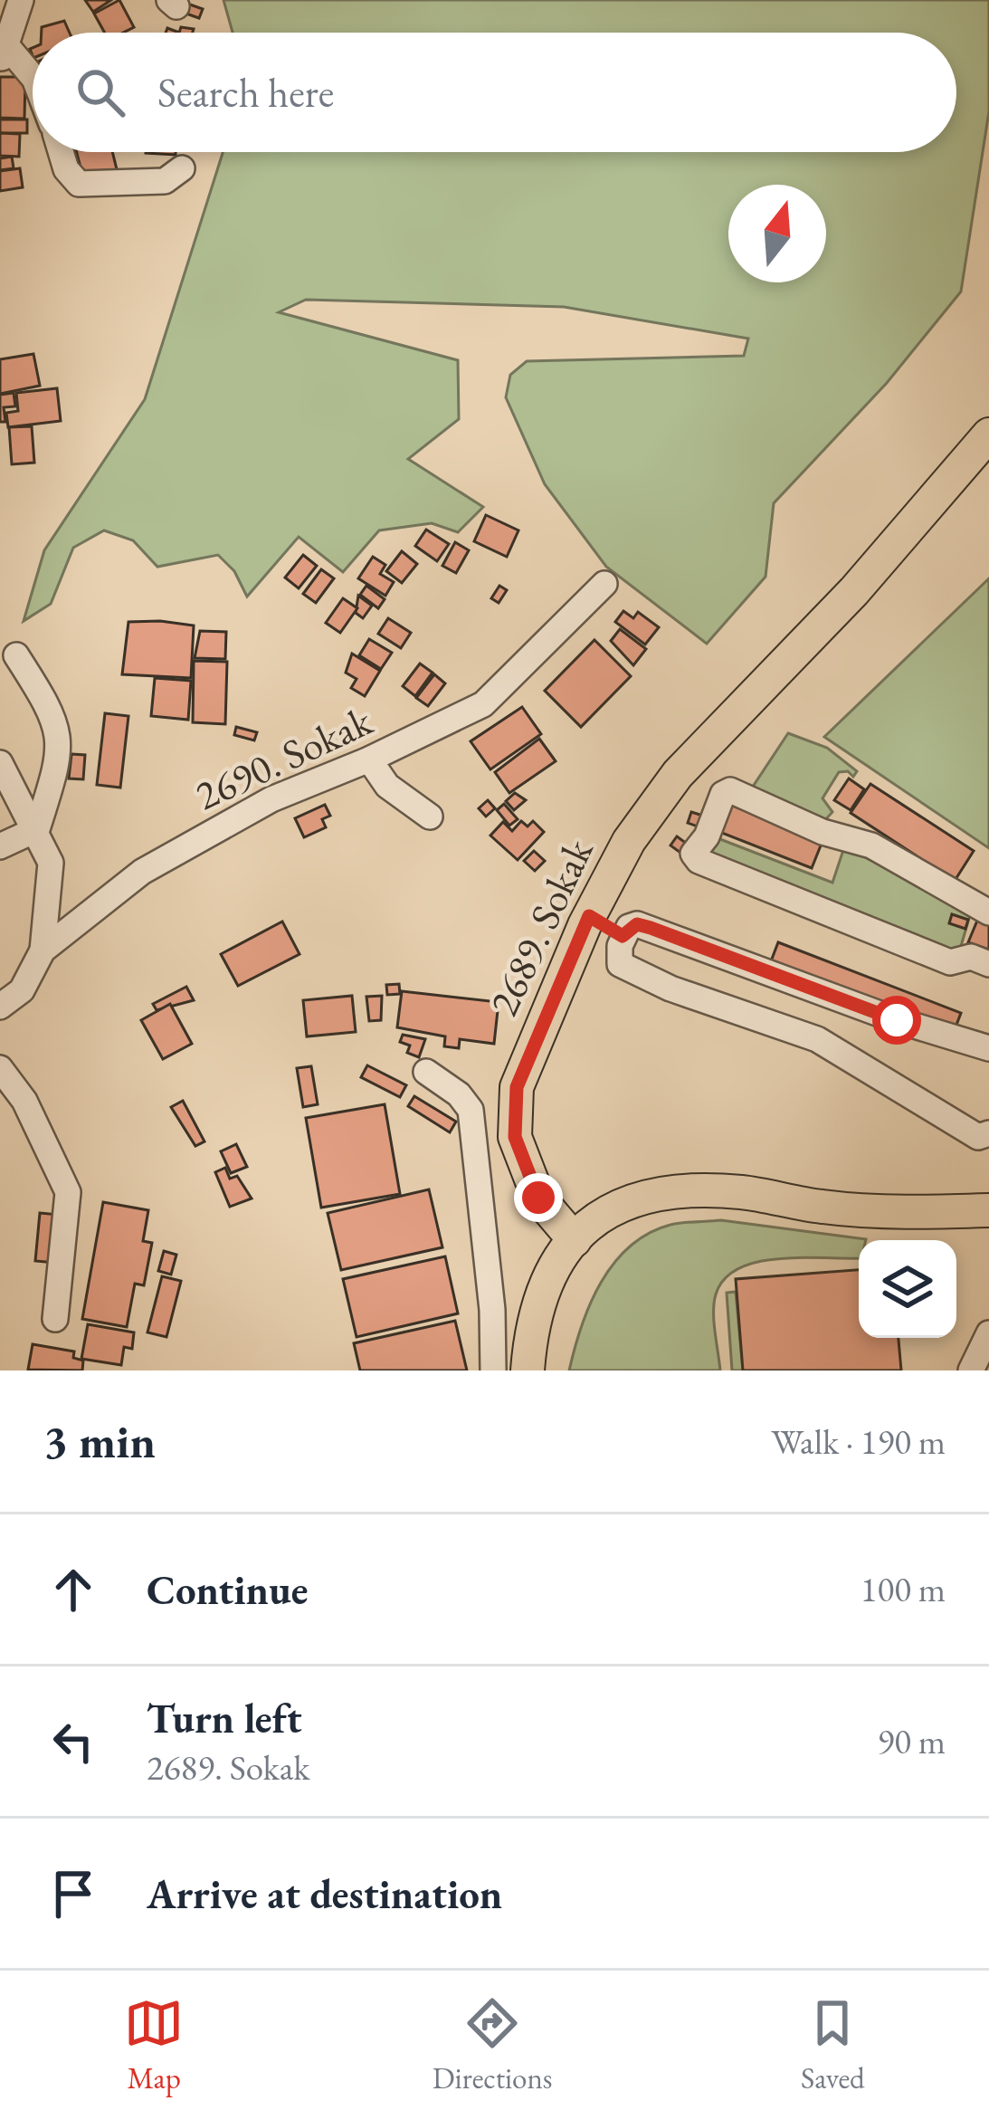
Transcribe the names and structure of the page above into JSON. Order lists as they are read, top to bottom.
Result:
{
  "streets": {
    "main road": ["2689. Sokak"],
    "street": ["2690. Sokak"]
  },
  "north": "top",
  "page": {
    "search": "Search here",
    "heading": ["3 min", "Walk · 190 m"],
    "list": [
      ["Continue", "100 m"],
      ["Turn left", "2689. Sokak", "90 m"],
      "Arrive at destination"
    ],
    "nav": ["Map", "Directions", "Saved"]
  }
}
